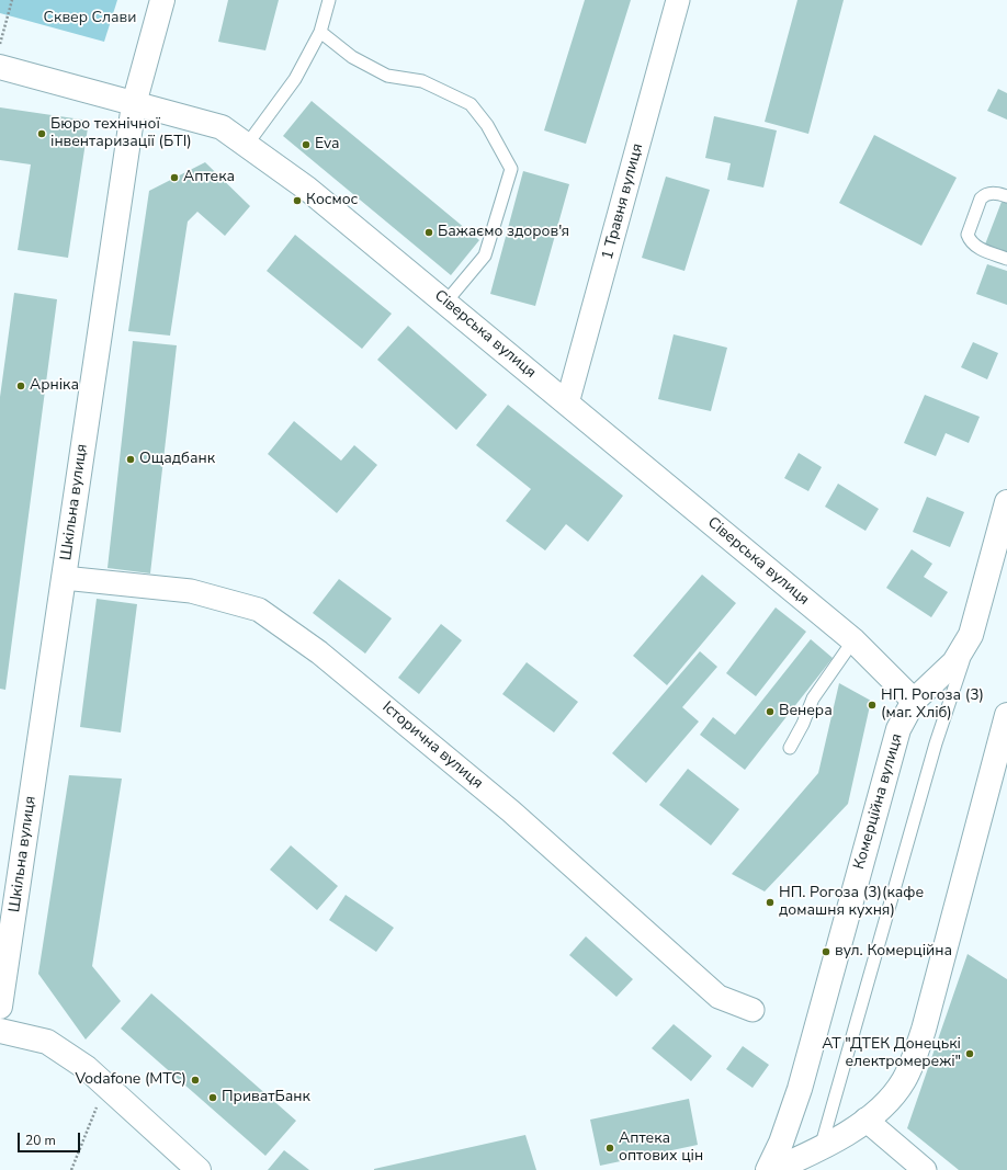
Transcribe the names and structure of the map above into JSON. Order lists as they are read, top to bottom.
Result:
{
  "streets": {
    "street": [
      "1 Травня вулиця",
      "Сіверська вулиця",
      "Шкільна вулиця",
      "Історична вулиця",
      "Комерційна вулиця"
    ]
  },
  "crossings": [
    ["1 Травня вулиця", "Сіверська вулиця"],
    ["Сіверська вулиця", "Шкільна вулиця"],
    ["Сіверська вулиця", "Комерційна вулиця"],
    ["Шкільна вулиця", "Історична вулиця"]
  ],
  "parks": ["Сквер Слави"],
  "places": [
    "Бюро технічної інвентаризації (БТІ)",
    "Eva",
    "Аптека",
    "Космос",
    "Бажаємо здоров'я",
    "Арніка",
    "Ощадбанк",
    "НП. Рогоза (3) (маг. Хліб)",
    "Венера",
    "НП. Рогоза (3)(кафе домашня кухня)",
    "вул. Комерційна",
    "АТ \"ДТЕК Донецькі електромережі\"",
    "Vodafone (МТС)",
    "ПриватБанк",
    "Аптека оптових цін"
  ],
  "scale_bar": "20 m"
}
